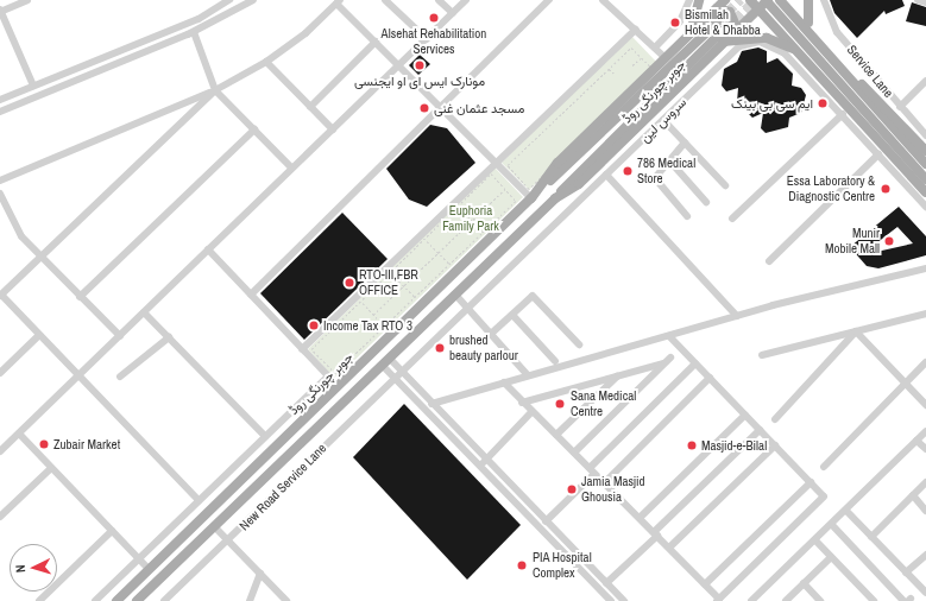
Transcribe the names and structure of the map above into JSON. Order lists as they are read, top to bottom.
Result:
{
  "streets": {
    "main road": ["جوہر چورنگی روڈ"],
    "street": ["Service Lane", "سروس لین", "New Road Service Lane"]
  },
  "crossings": [
    ["سروس لین", "New Road Service Lane"]
  ],
  "parks": ["Euphoria Family Park"],
  "places": [
    "Alsehat Rehabilitation Services",
    "Bismillah Hotel & Dhabba",
    "مونارک ایس ای او ایجنسی",
    "ایم سی بی بینک",
    "مسجد عثمان غنی",
    "786 Medical Store",
    "Essa Laboratory & Diagnostic Centre",
    "Munir Mobile Mall",
    "RTO-III,FBR OFFICE",
    "Income Tax RTO 3",
    "brushed beauty parlour",
    "Sana Medical Centre",
    "Zubair Market",
    "Masjid-e-Bilal",
    "Jamia Masjid Ghousia",
    "PIA Hospital Complex"
  ],
  "north": "left"
}
